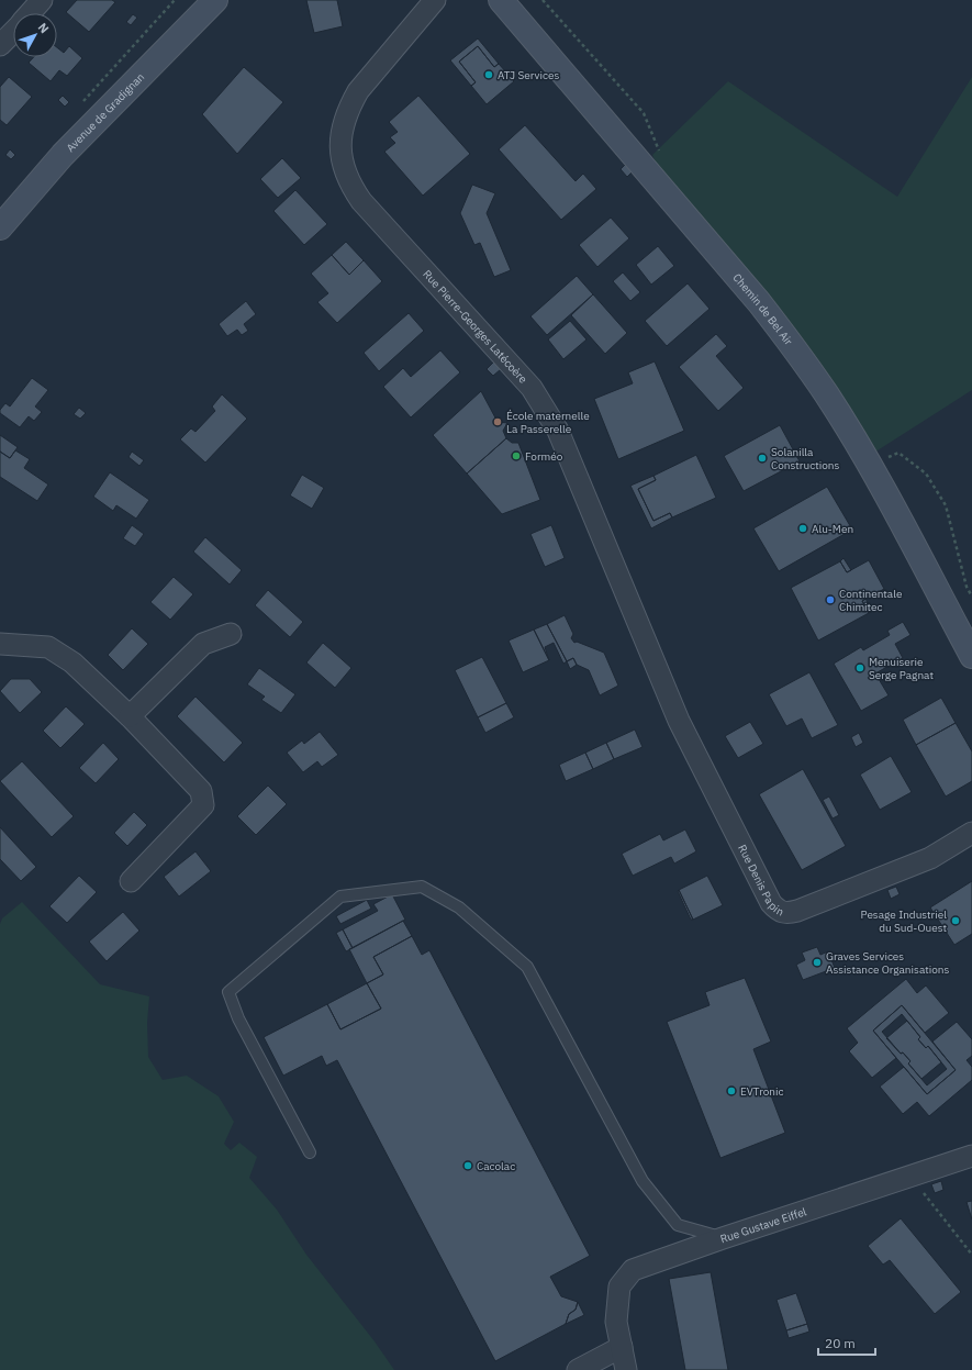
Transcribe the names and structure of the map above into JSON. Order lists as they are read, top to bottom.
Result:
{
  "streets": {
    "street": [
      "Avenue de Gradignan",
      "Chemin de Bel Air",
      "Rue Pierre-Georges Latécoère",
      "Rue Denis Papin",
      "Rue Gustave Eiffel"
    ]
  },
  "crossings": [
    ["Rue Pierre-Georges Latécoère", "Rue Denis Papin"]
  ],
  "places": [
    "ATJ Services",
    "École maternelle La Passerelle",
    "Forméo",
    "Solanilla Constructions",
    "Alu-Men",
    "Continentale Chimitec",
    "Menuiserie Serge Pagnat",
    "Pesage Industriel du Sud-Ouest",
    "Graves Services Assistance Organisations",
    "EVTronic",
    "Cacolac"
  ],
  "scale_bar": "20 m",
  "north": "top right"
}
